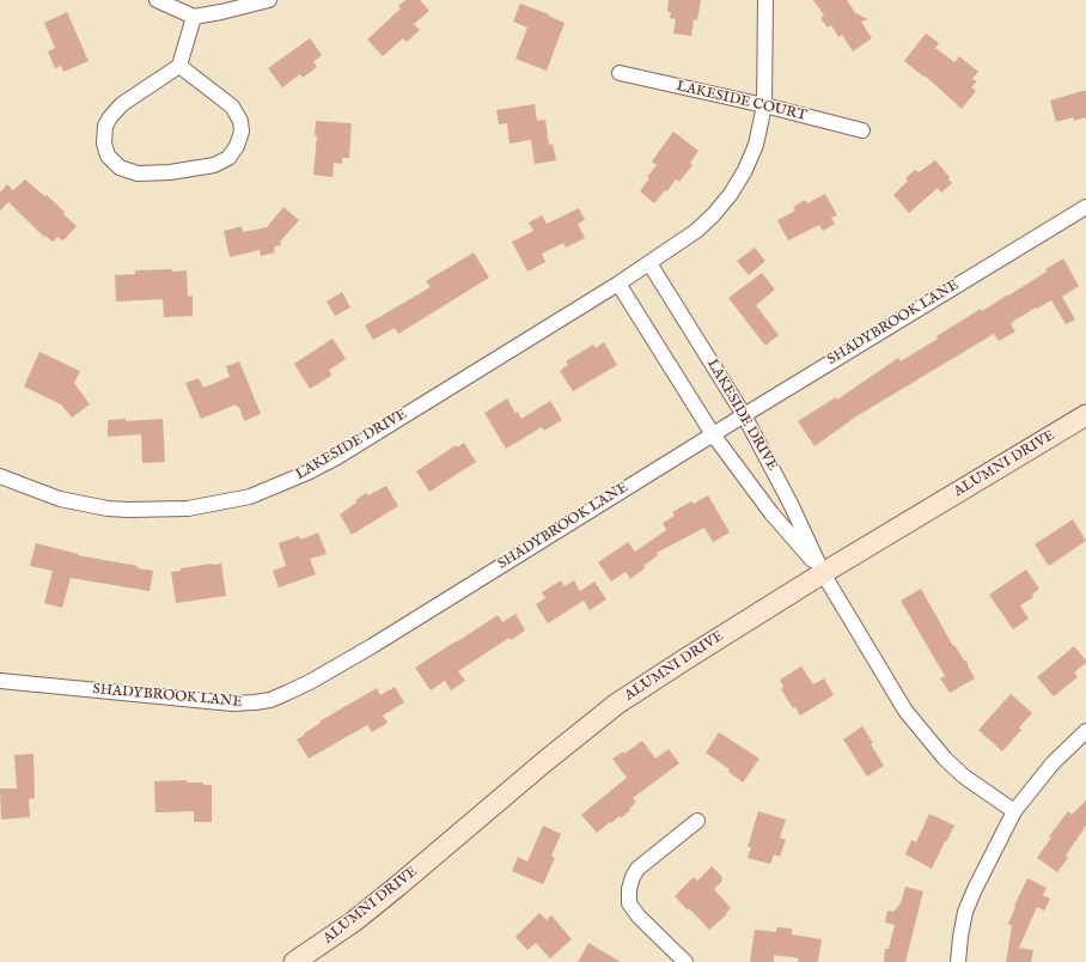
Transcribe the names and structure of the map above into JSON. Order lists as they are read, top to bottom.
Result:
{
  "streets": {
    "main road": ["ALUMNI DRIVE"],
    "street": ["LAKESIDE COURT", "SHADYBROOK LANE", "LAKESIDE DRIVE"]
  },
  "crossings": [
    ["LAKESIDE COURT", "LAKESIDE DRIVE"],
    ["SHADYBROOK LANE", "LAKESIDE DRIVE"],
    ["LAKESIDE DRIVE", "ALUMNI DRIVE"]
  ]
}
